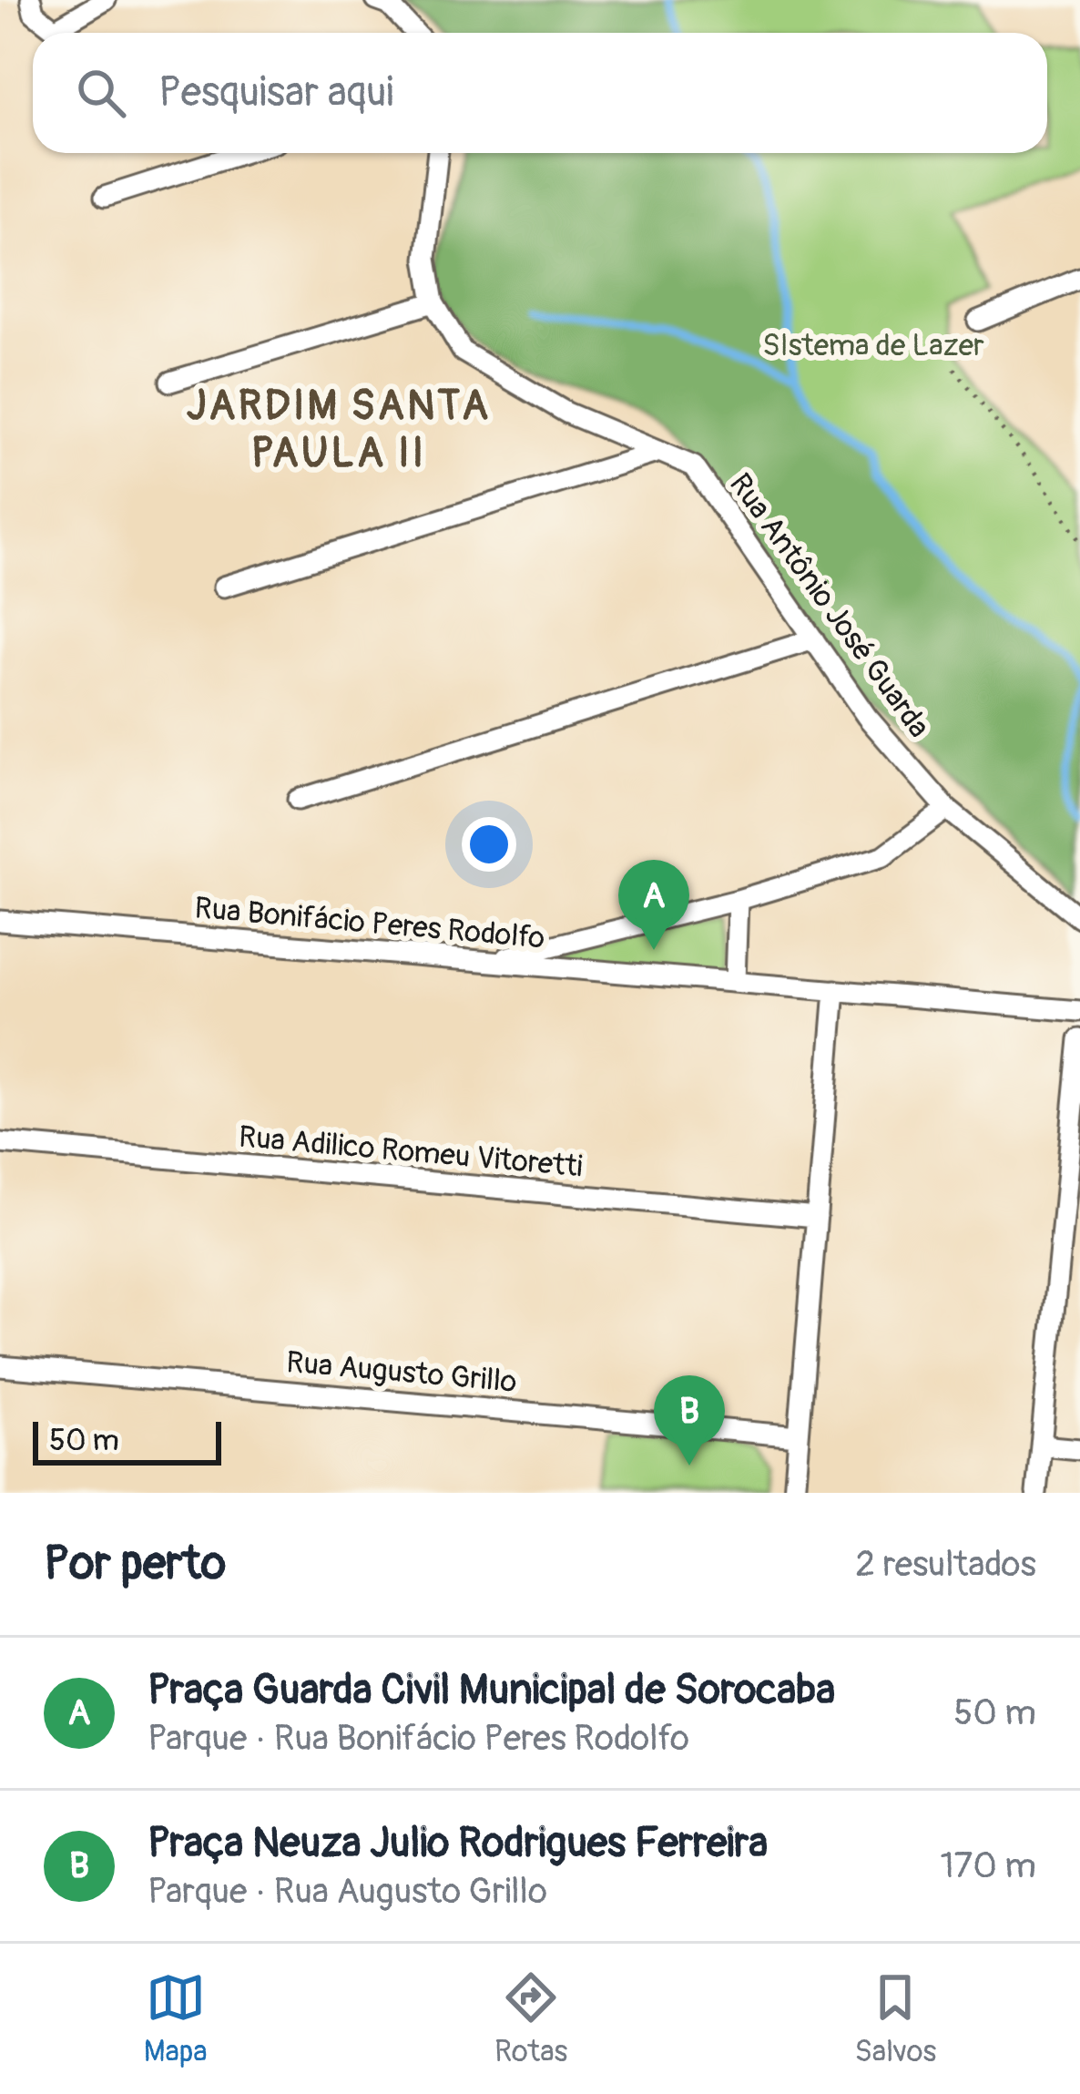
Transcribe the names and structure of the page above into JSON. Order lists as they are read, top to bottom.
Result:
{
  "streets": {
    "street": [
      "Rua Antônio José Guarda",
      "Rua Bonifácio Peres Rodolfo",
      "Rua Adilico Romeu Vitoretti",
      "Rua Augusto Grillo"
    ]
  },
  "districts": ["JARDIM SANTA PAULA II"],
  "parks": ["SIstema de Lazer"],
  "scale_bar": "50 m",
  "page": {
    "search": "Pesquisar aqui",
    "pins": ["A", "B"],
    "scale": "50 m",
    "heading": ["Por perto", "2 resultados"],
    "list": [
      {
        "mark": "A",
        "name": "Praça Guarda Civil Municipal de Sorocaba",
        "note": "Parque · Rua Bonifácio Peres Rodolfo",
        "value": "50 m"
      },
      {
        "mark": "B",
        "name": "Praça Neuza Julio Rodrigues Ferreira",
        "note": "Parque · Rua Augusto Grillo",
        "value": "170 m"
      }
    ],
    "nav": ["Mapa", "Rotas", "Salvos"]
  }
}
